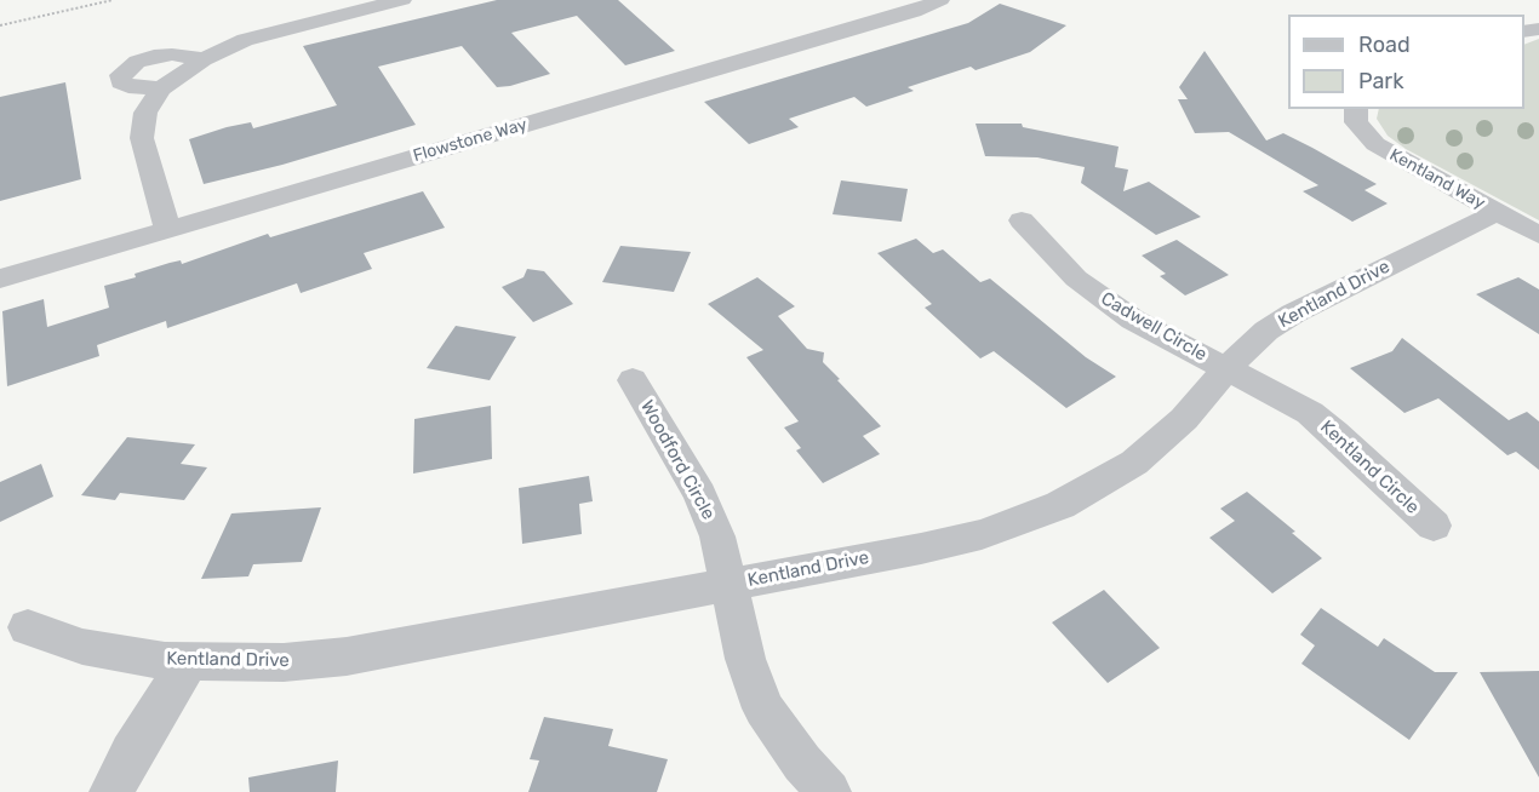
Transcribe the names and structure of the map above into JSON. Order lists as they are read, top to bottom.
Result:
{
  "streets": {
    "street": [
      "Flowstone Way",
      "Kentland Way",
      "Kentland Drive",
      "Cadwell Circle",
      "Woodford Circle",
      "Kentland Circle"
    ]
  },
  "crossings": [
    ["Kentland Way", "Kentland Drive"],
    ["Kentland Drive", "Cadwell Circle"],
    ["Kentland Drive", "Woodford Circle"],
    ["Kentland Drive", "Kentland Circle"],
    ["Cadwell Circle", "Kentland Circle"]
  ],
  "legend": ["Road", "Park"]
}
